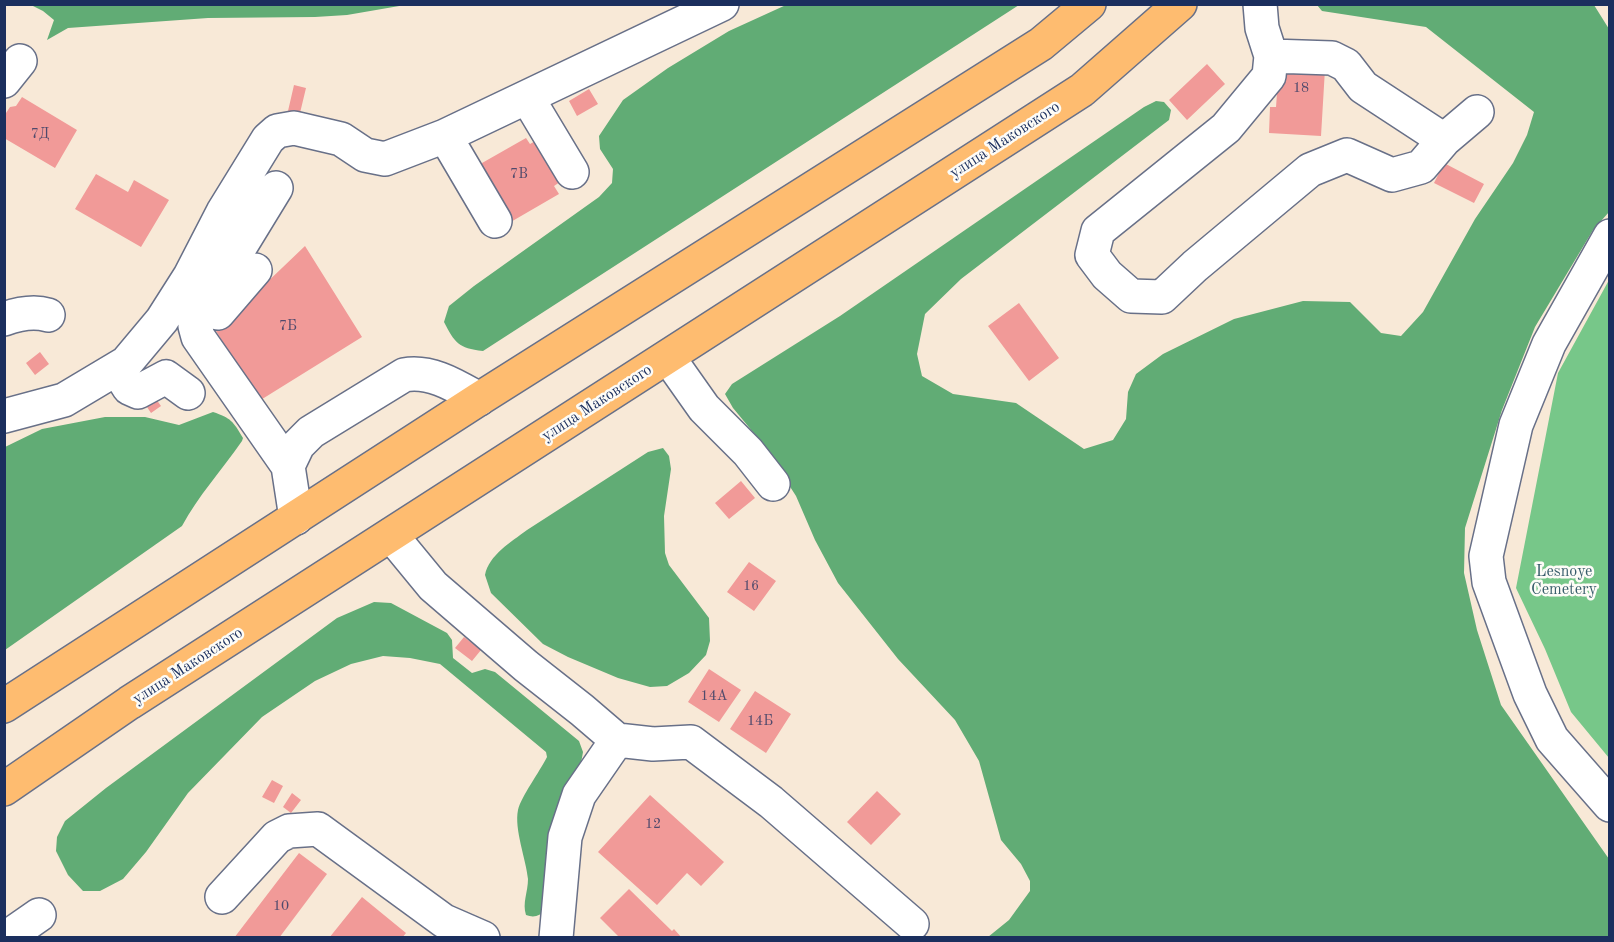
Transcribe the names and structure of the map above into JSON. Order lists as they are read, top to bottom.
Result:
{
  "streets": {
    "highway": ["улица Маковского"]
  },
  "parks": ["Lesnoye Cemetery"],
  "house_numbers": [
    "18",
    "7Д",
    "7В",
    "7Б",
    "16",
    "14А",
    "14Б",
    "12",
    "10"
  ]
}
